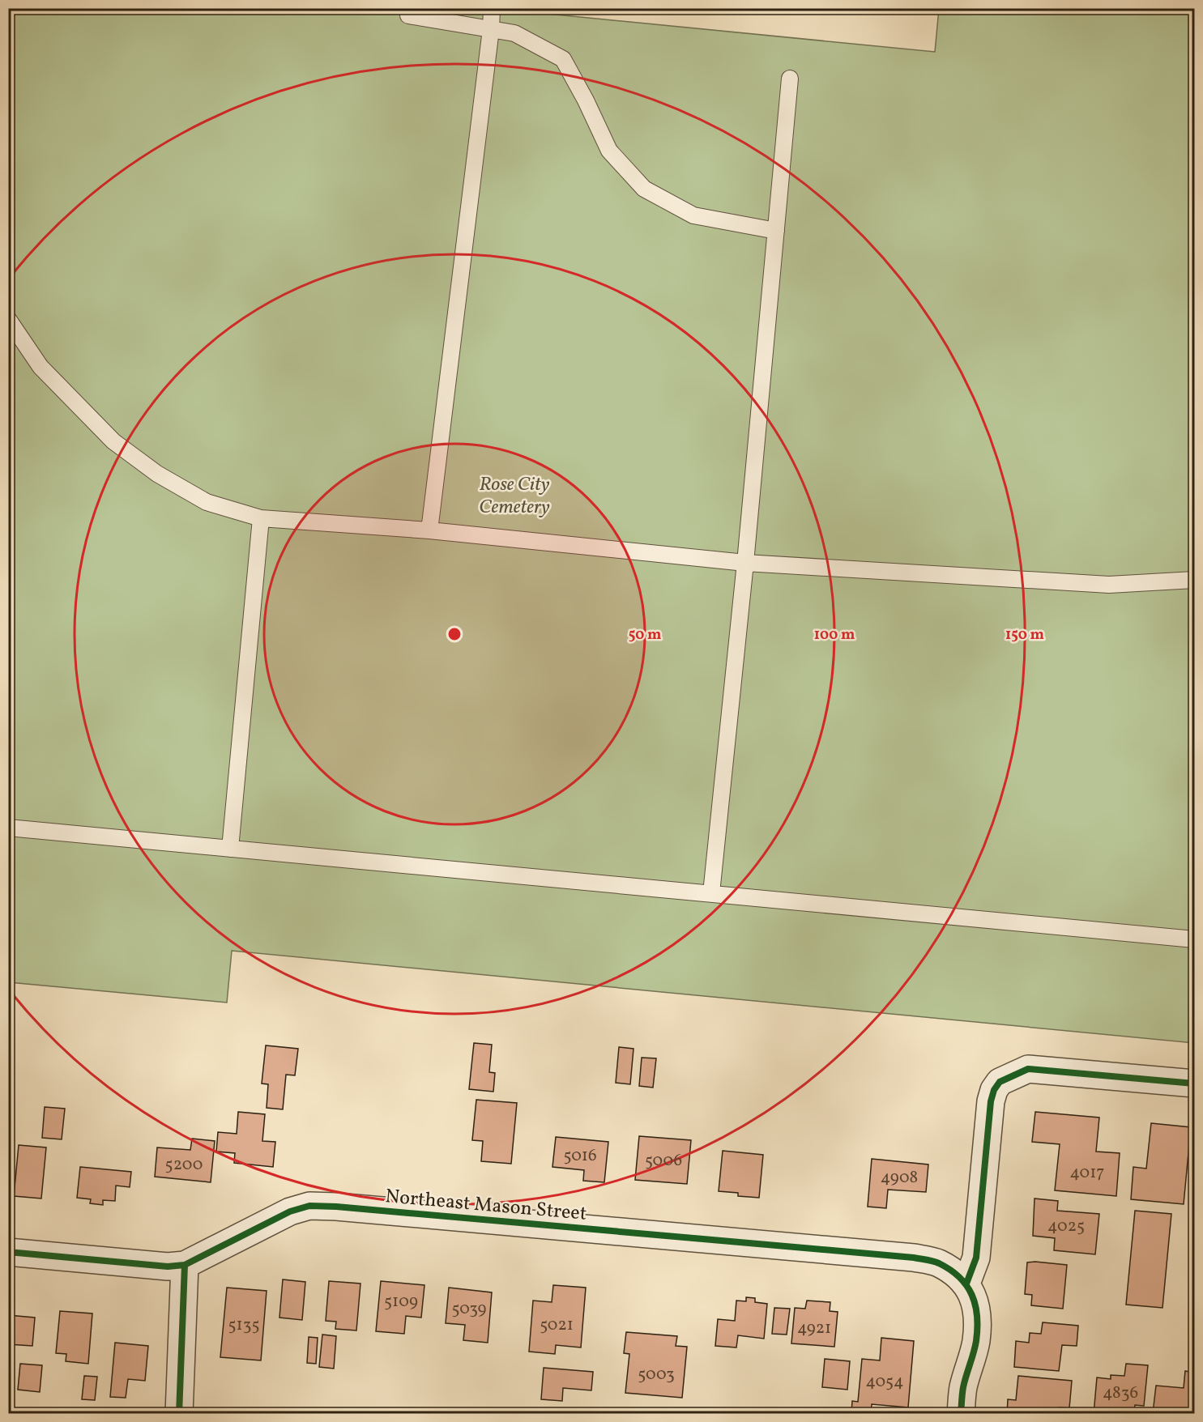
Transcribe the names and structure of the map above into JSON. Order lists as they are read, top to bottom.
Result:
{
  "streets": {
    "street": ["Northeast Mason Street"]
  },
  "parks": ["Rose City Cemetery"],
  "house_numbers": [
    "5016",
    "5006",
    "5200",
    "4017",
    "4908",
    "4025",
    "5109",
    "5039",
    "5135",
    "5021",
    "4921",
    "5003",
    "4054",
    "4836"
  ],
  "rings": ["50 m", "100 m", "150 m"]
}
